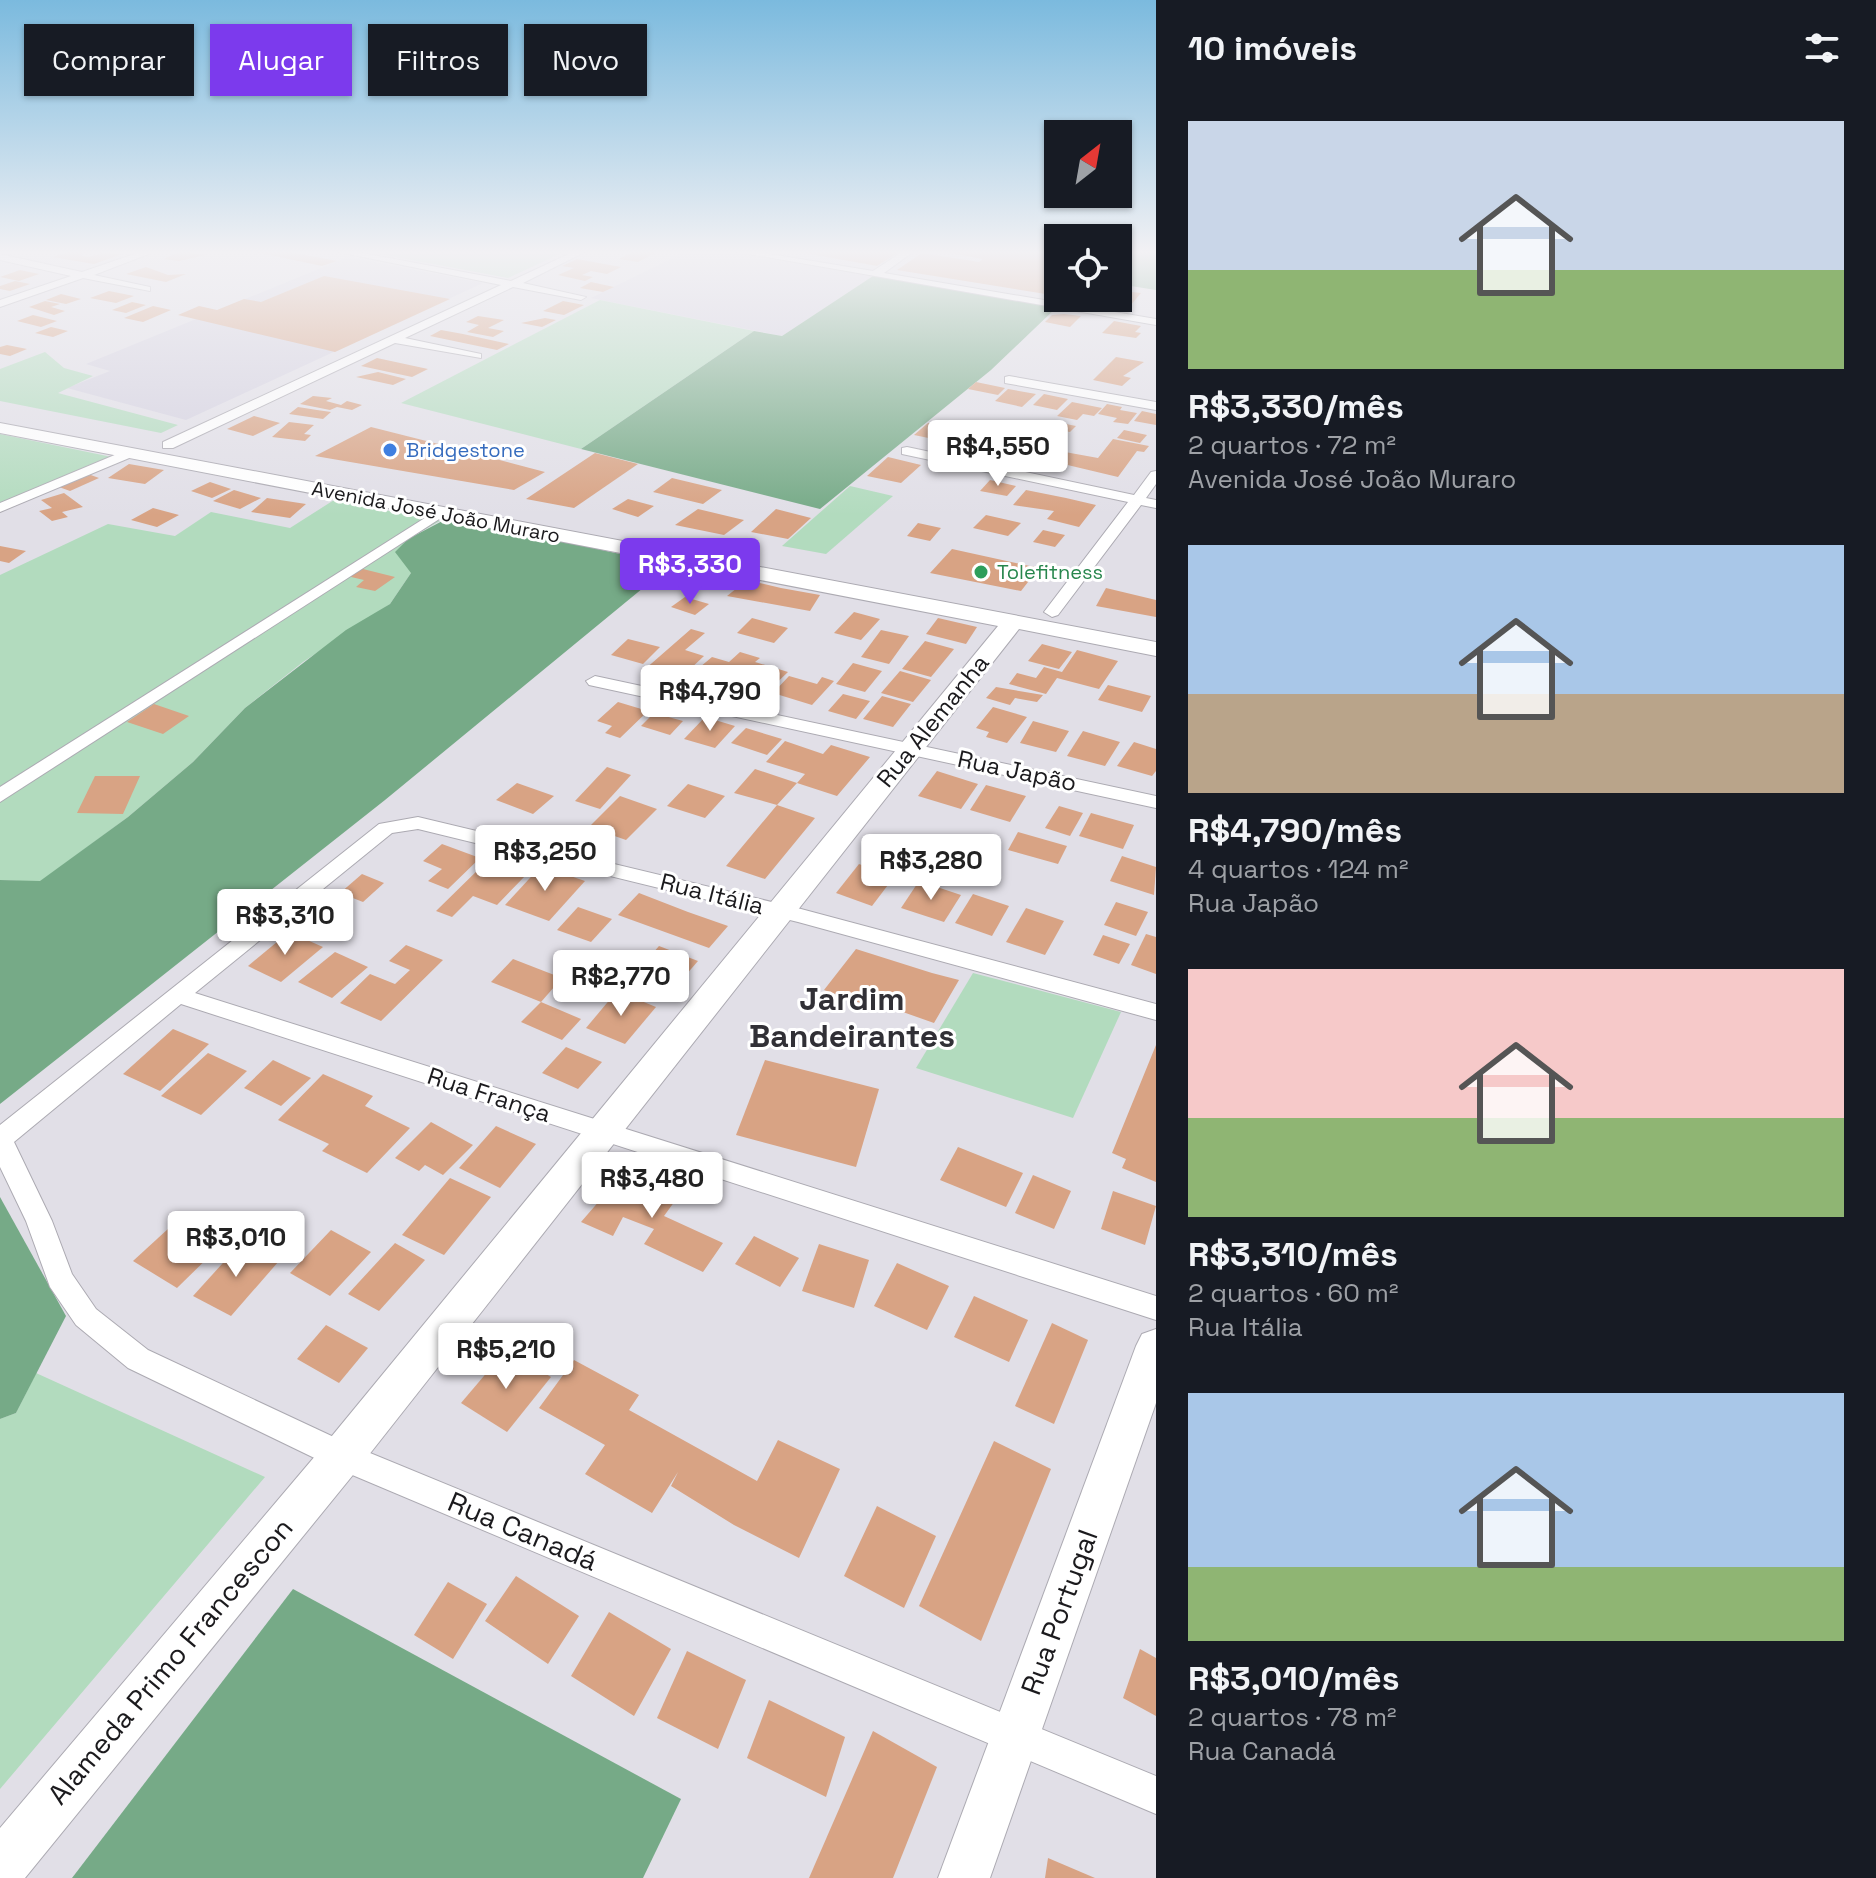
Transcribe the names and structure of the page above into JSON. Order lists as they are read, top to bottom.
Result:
{
  "streets": {
    "main road": [
      "Avenida José João Muraro",
      "Rua Alemanha",
      "Rua Portugal",
      "Alameda Primo Francescon"
    ],
    "street": [
      "Rua Japão",
      "Rua Itália",
      "Rua França",
      "Rua Canadá"
    ]
  },
  "crossings": [
    ["Avenida José João Muraro", "Rua Alemanha"],
    ["Rua Alemanha", "Rua Japão"],
    ["Rua Alemanha", "Rua Itália"],
    ["Rua Alemanha", "Rua França"],
    ["Rua Alemanha", "Rua Canadá"],
    ["Rua Alemanha", "Alameda Primo Francescon"],
    ["Rua Itália", "Rua França"],
    ["Rua Canadá", "Rua Portugal"],
    ["Rua Canadá", "Alameda Primo Francescon"]
  ],
  "districts": ["Jardim Bandeirantes"],
  "places": ["Bridgestone", "Tolefitness"],
  "north": "top right",
  "page": {
    "heading": "10 imóveis",
    "chip": [
      "Comprar",
      "Alugar",
      "Filtros",
      "Novo"
    ],
    "list": [
      {
        "name": "R$3,330/mês",
        "note": "2 quartos · 72 m² · Avenida José João Muraro"
      },
      {
        "name": "R$4,790/mês",
        "note": "4 quartos · 124 m² · Rua Japão"
      },
      {
        "name": "R$3,310/mês",
        "note": "2 quartos · 60 m² · Rua Itália"
      },
      {
        "name": "R$3,010/mês",
        "note": "2 quartos · 78 m² · Rua Canadá"
      }
    ],
    "price": [
      "R$4,550",
      "R$3,330",
      "R$4,790",
      "R$3,250",
      "R$3,280",
      "R$3,310",
      "R$2,770",
      "R$3,480",
      "R$3,010",
      "R$5,210"
    ]
  }
}
